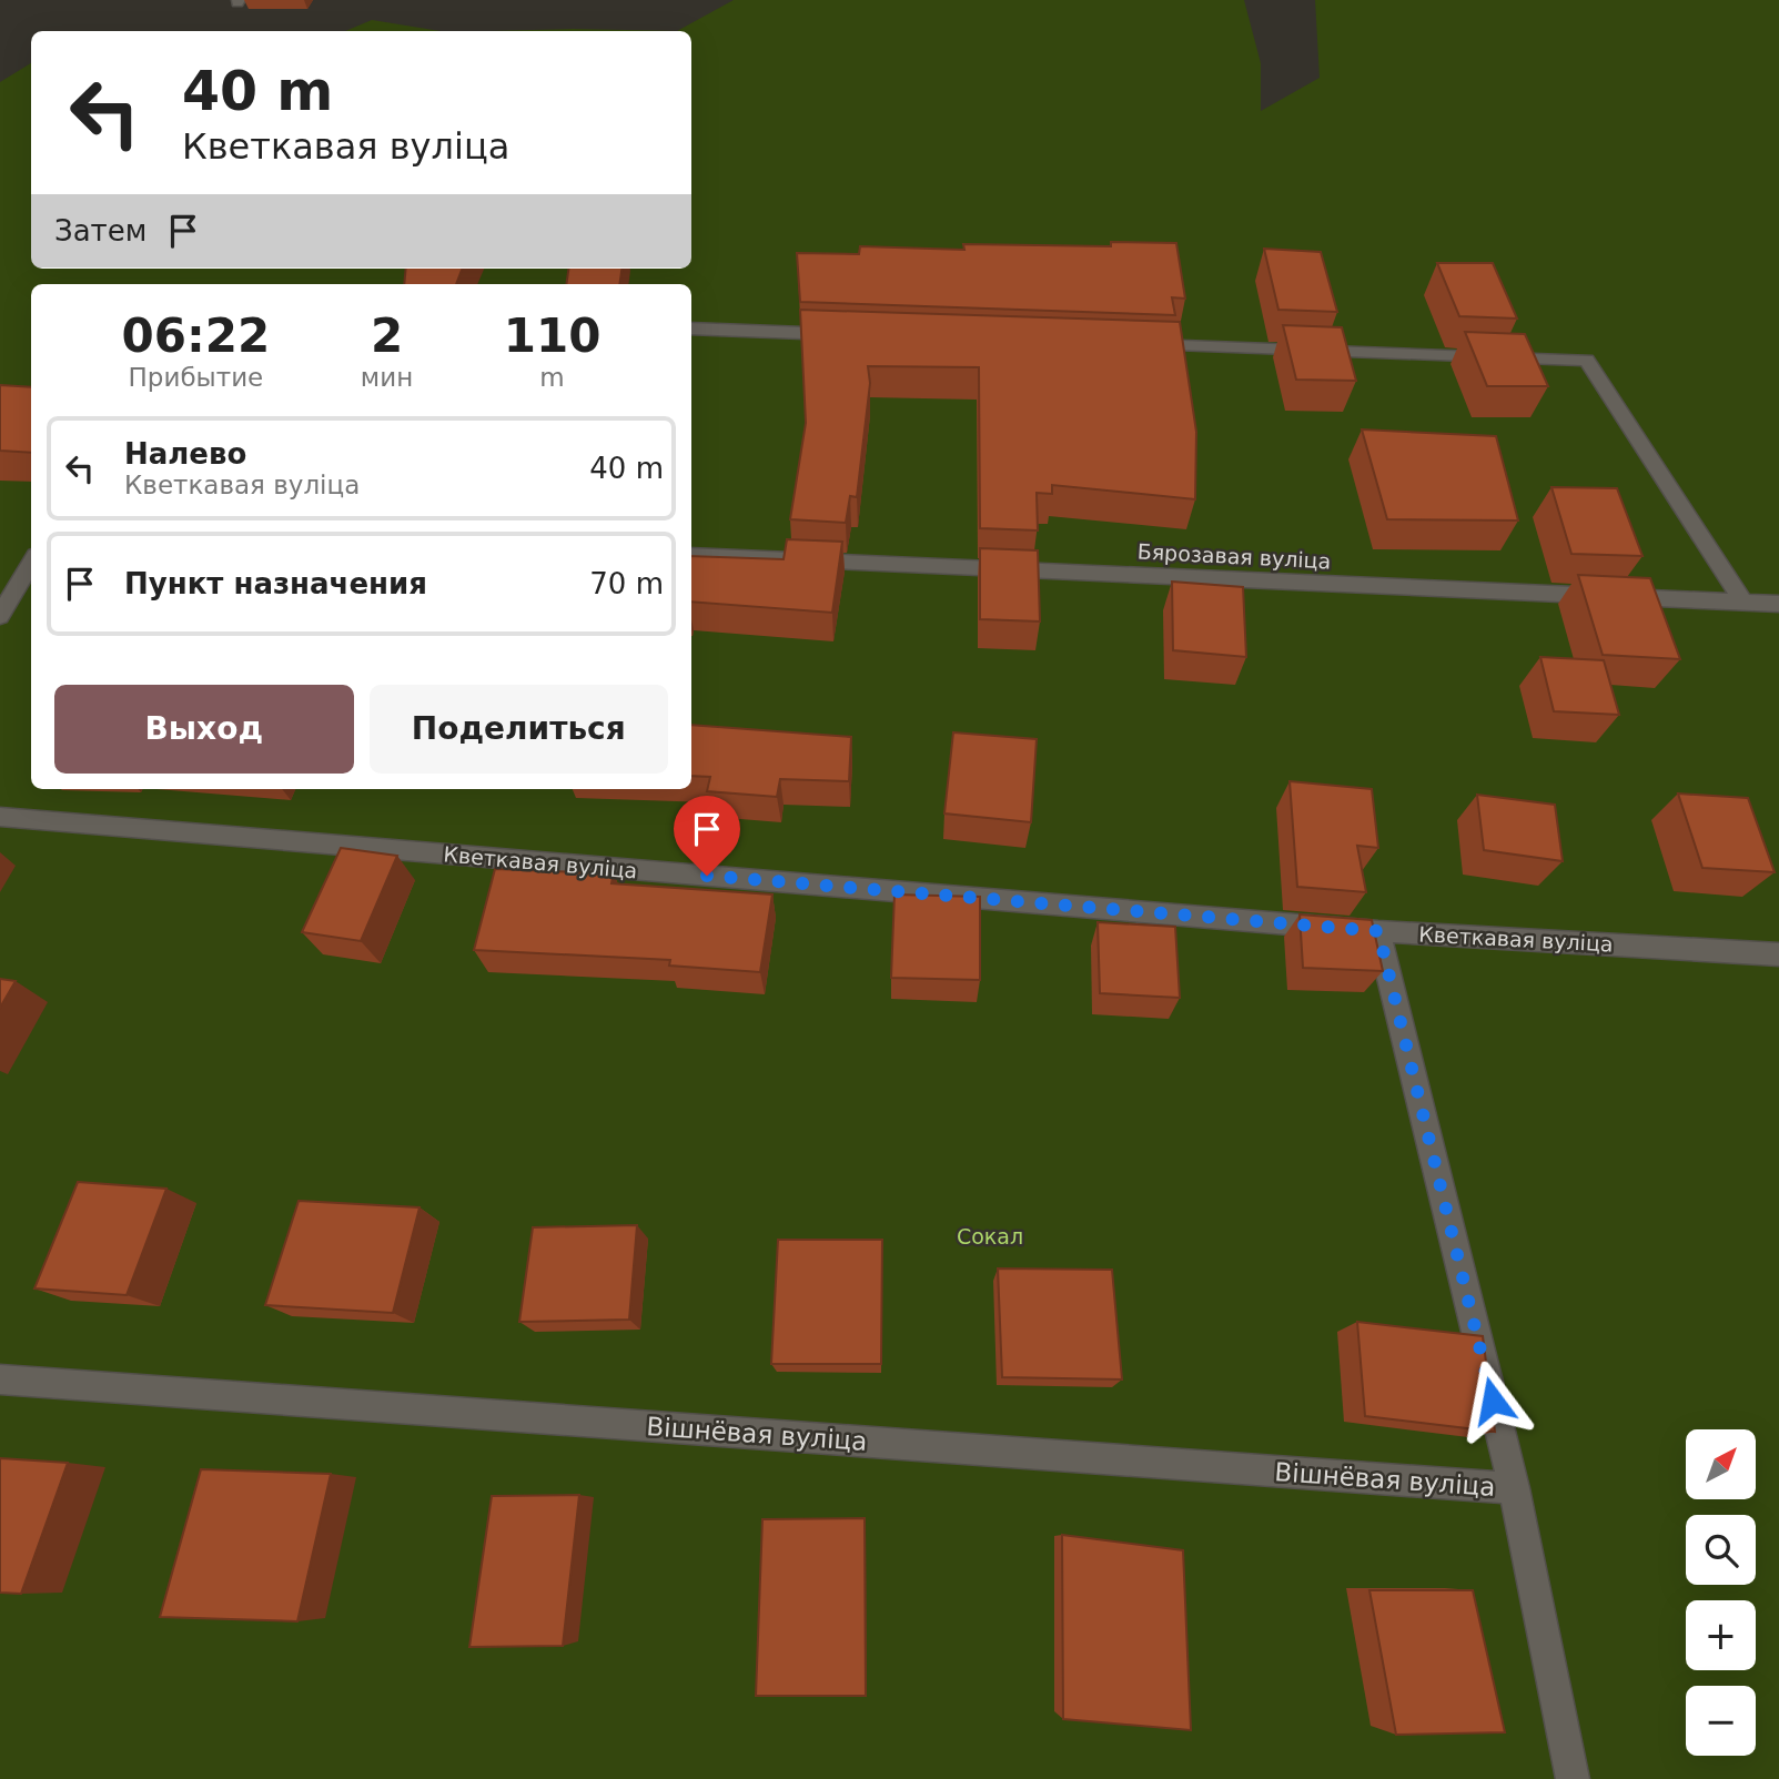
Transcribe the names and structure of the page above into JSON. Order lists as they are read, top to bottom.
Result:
{
  "streets": {
    "street": ["Бярозавая вуліца", "Кветкавая вуліца", "Вішнёвая вуліца"]
  },
  "parks": ["Сокал"],
  "north": "top right",
  "page": {
    "turn": ["40 m", "Кветкавая вуліца"],
    "then": "Затем",
    "eta": [
      "06:22",
      "Прибытие",
      "2",
      "мин",
      "110",
      "m"
    ],
    "list": [
      {
        "name": "Налево",
        "note": "Кветкавая вуліца",
        "value": "40 m"
      },
      {
        "name": "Пункт назначения",
        "value": "70 m"
      }
    ],
    "buttons": ["Выход", "Поделиться"],
    "map_buttons": ["+", "−"]
  }
}
